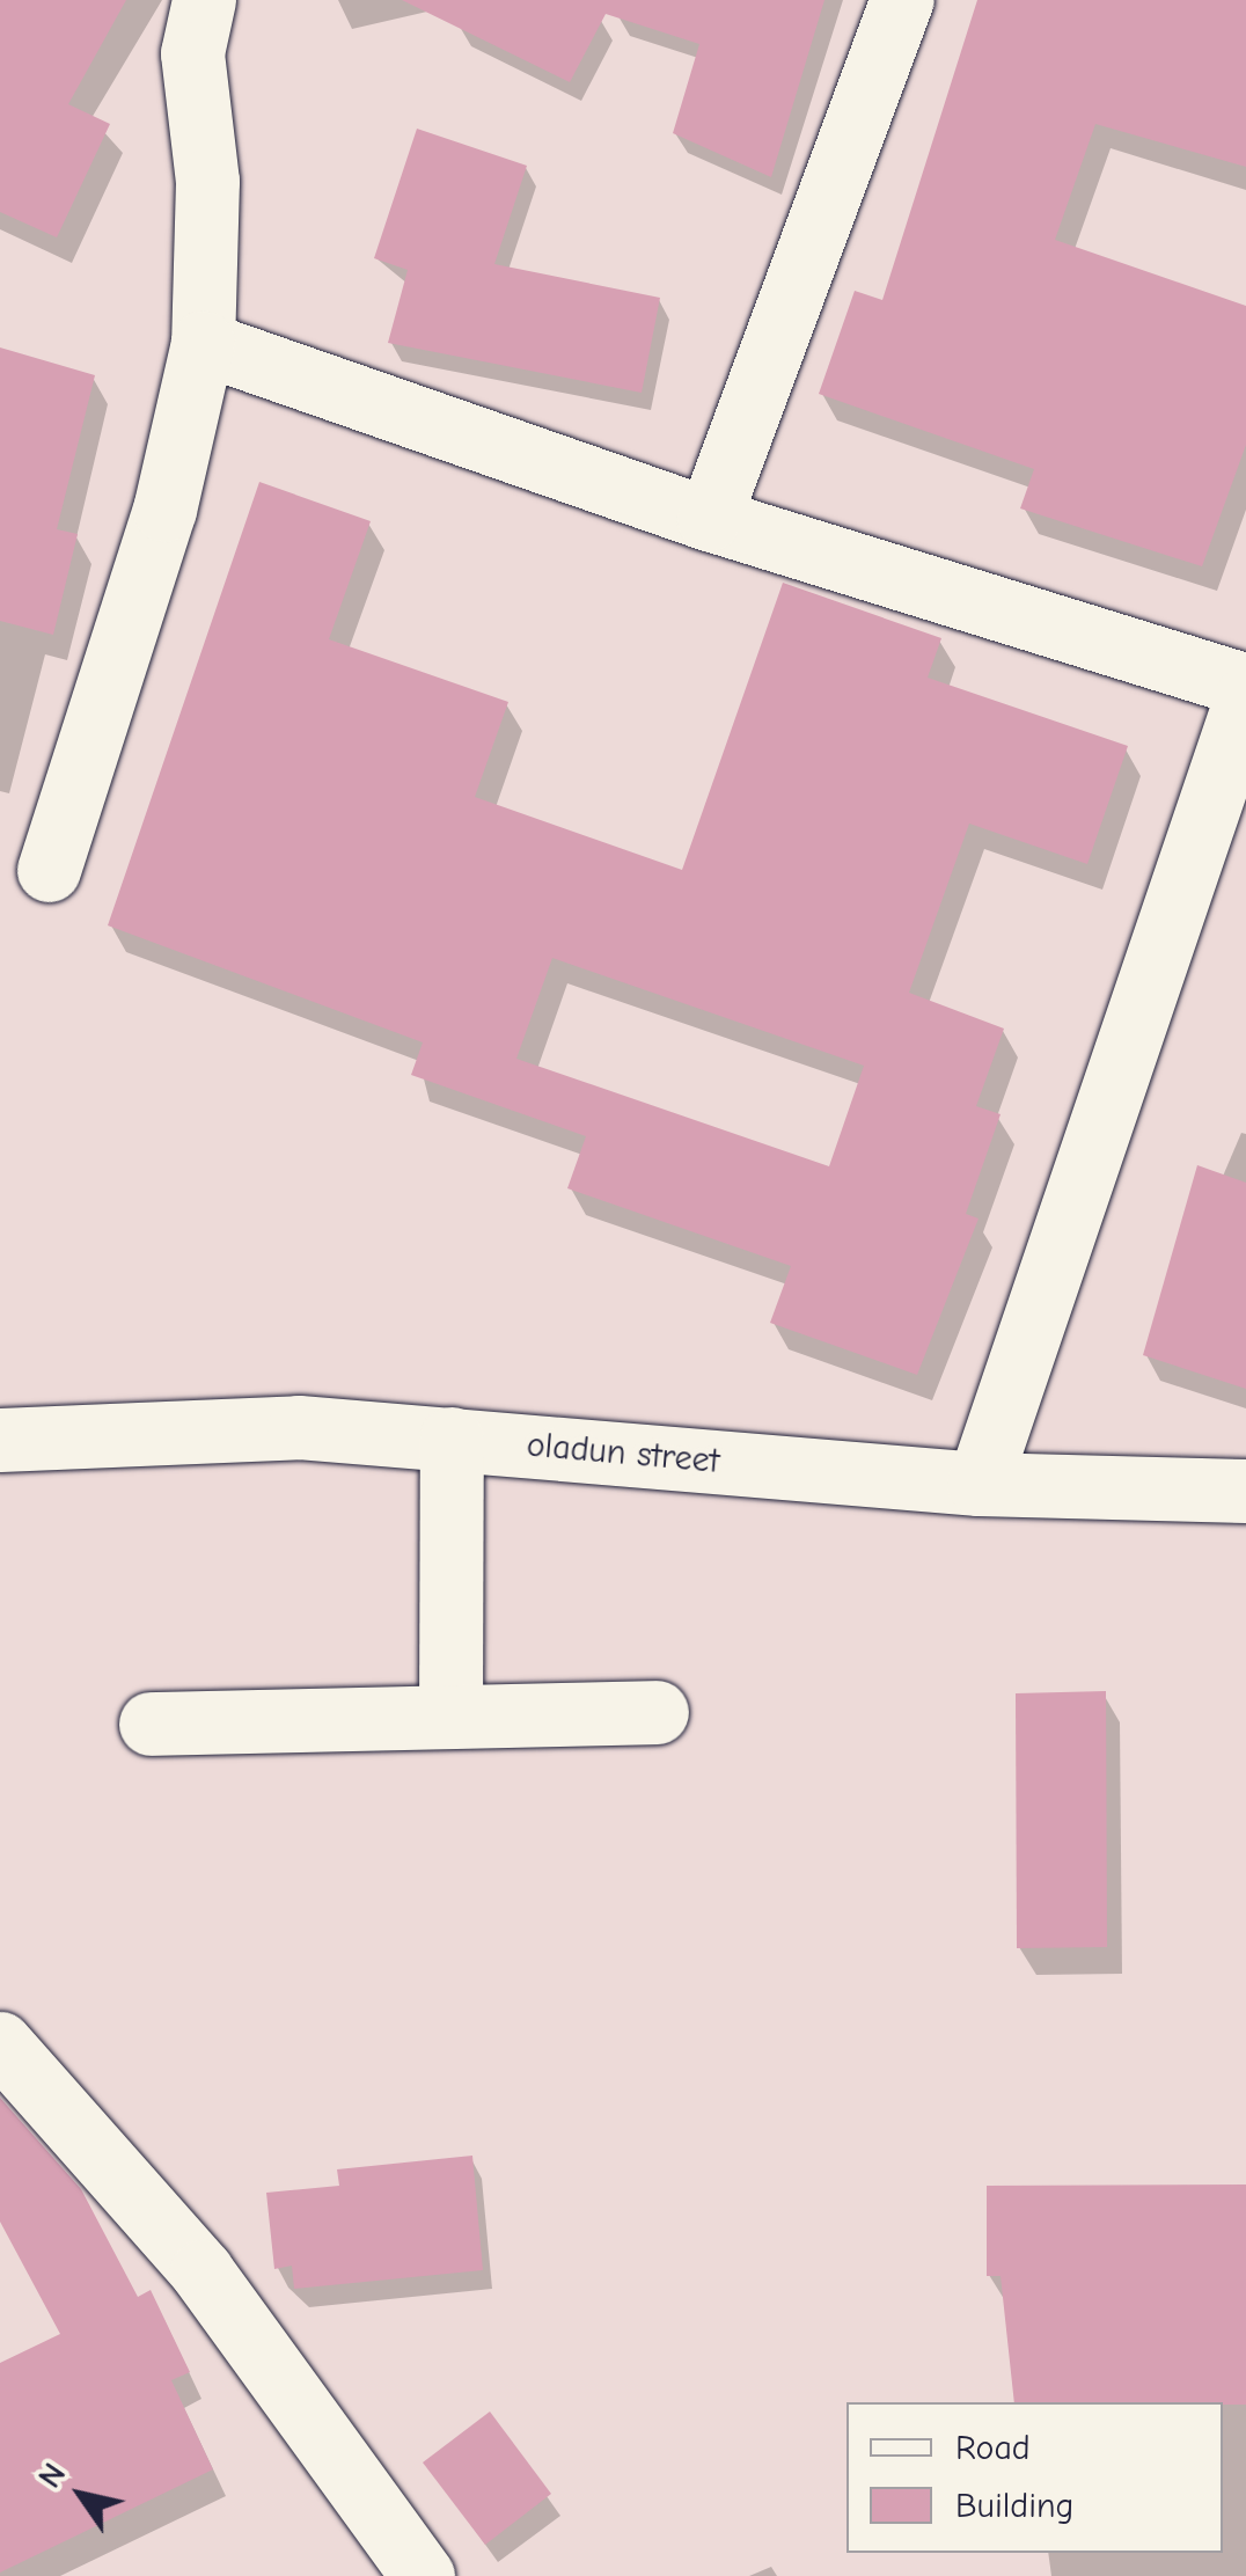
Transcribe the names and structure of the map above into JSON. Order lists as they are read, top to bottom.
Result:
{
  "streets": {
    "street": ["oladun street"]
  },
  "legend": ["Road", "Building"],
  "north": "top left"
}
